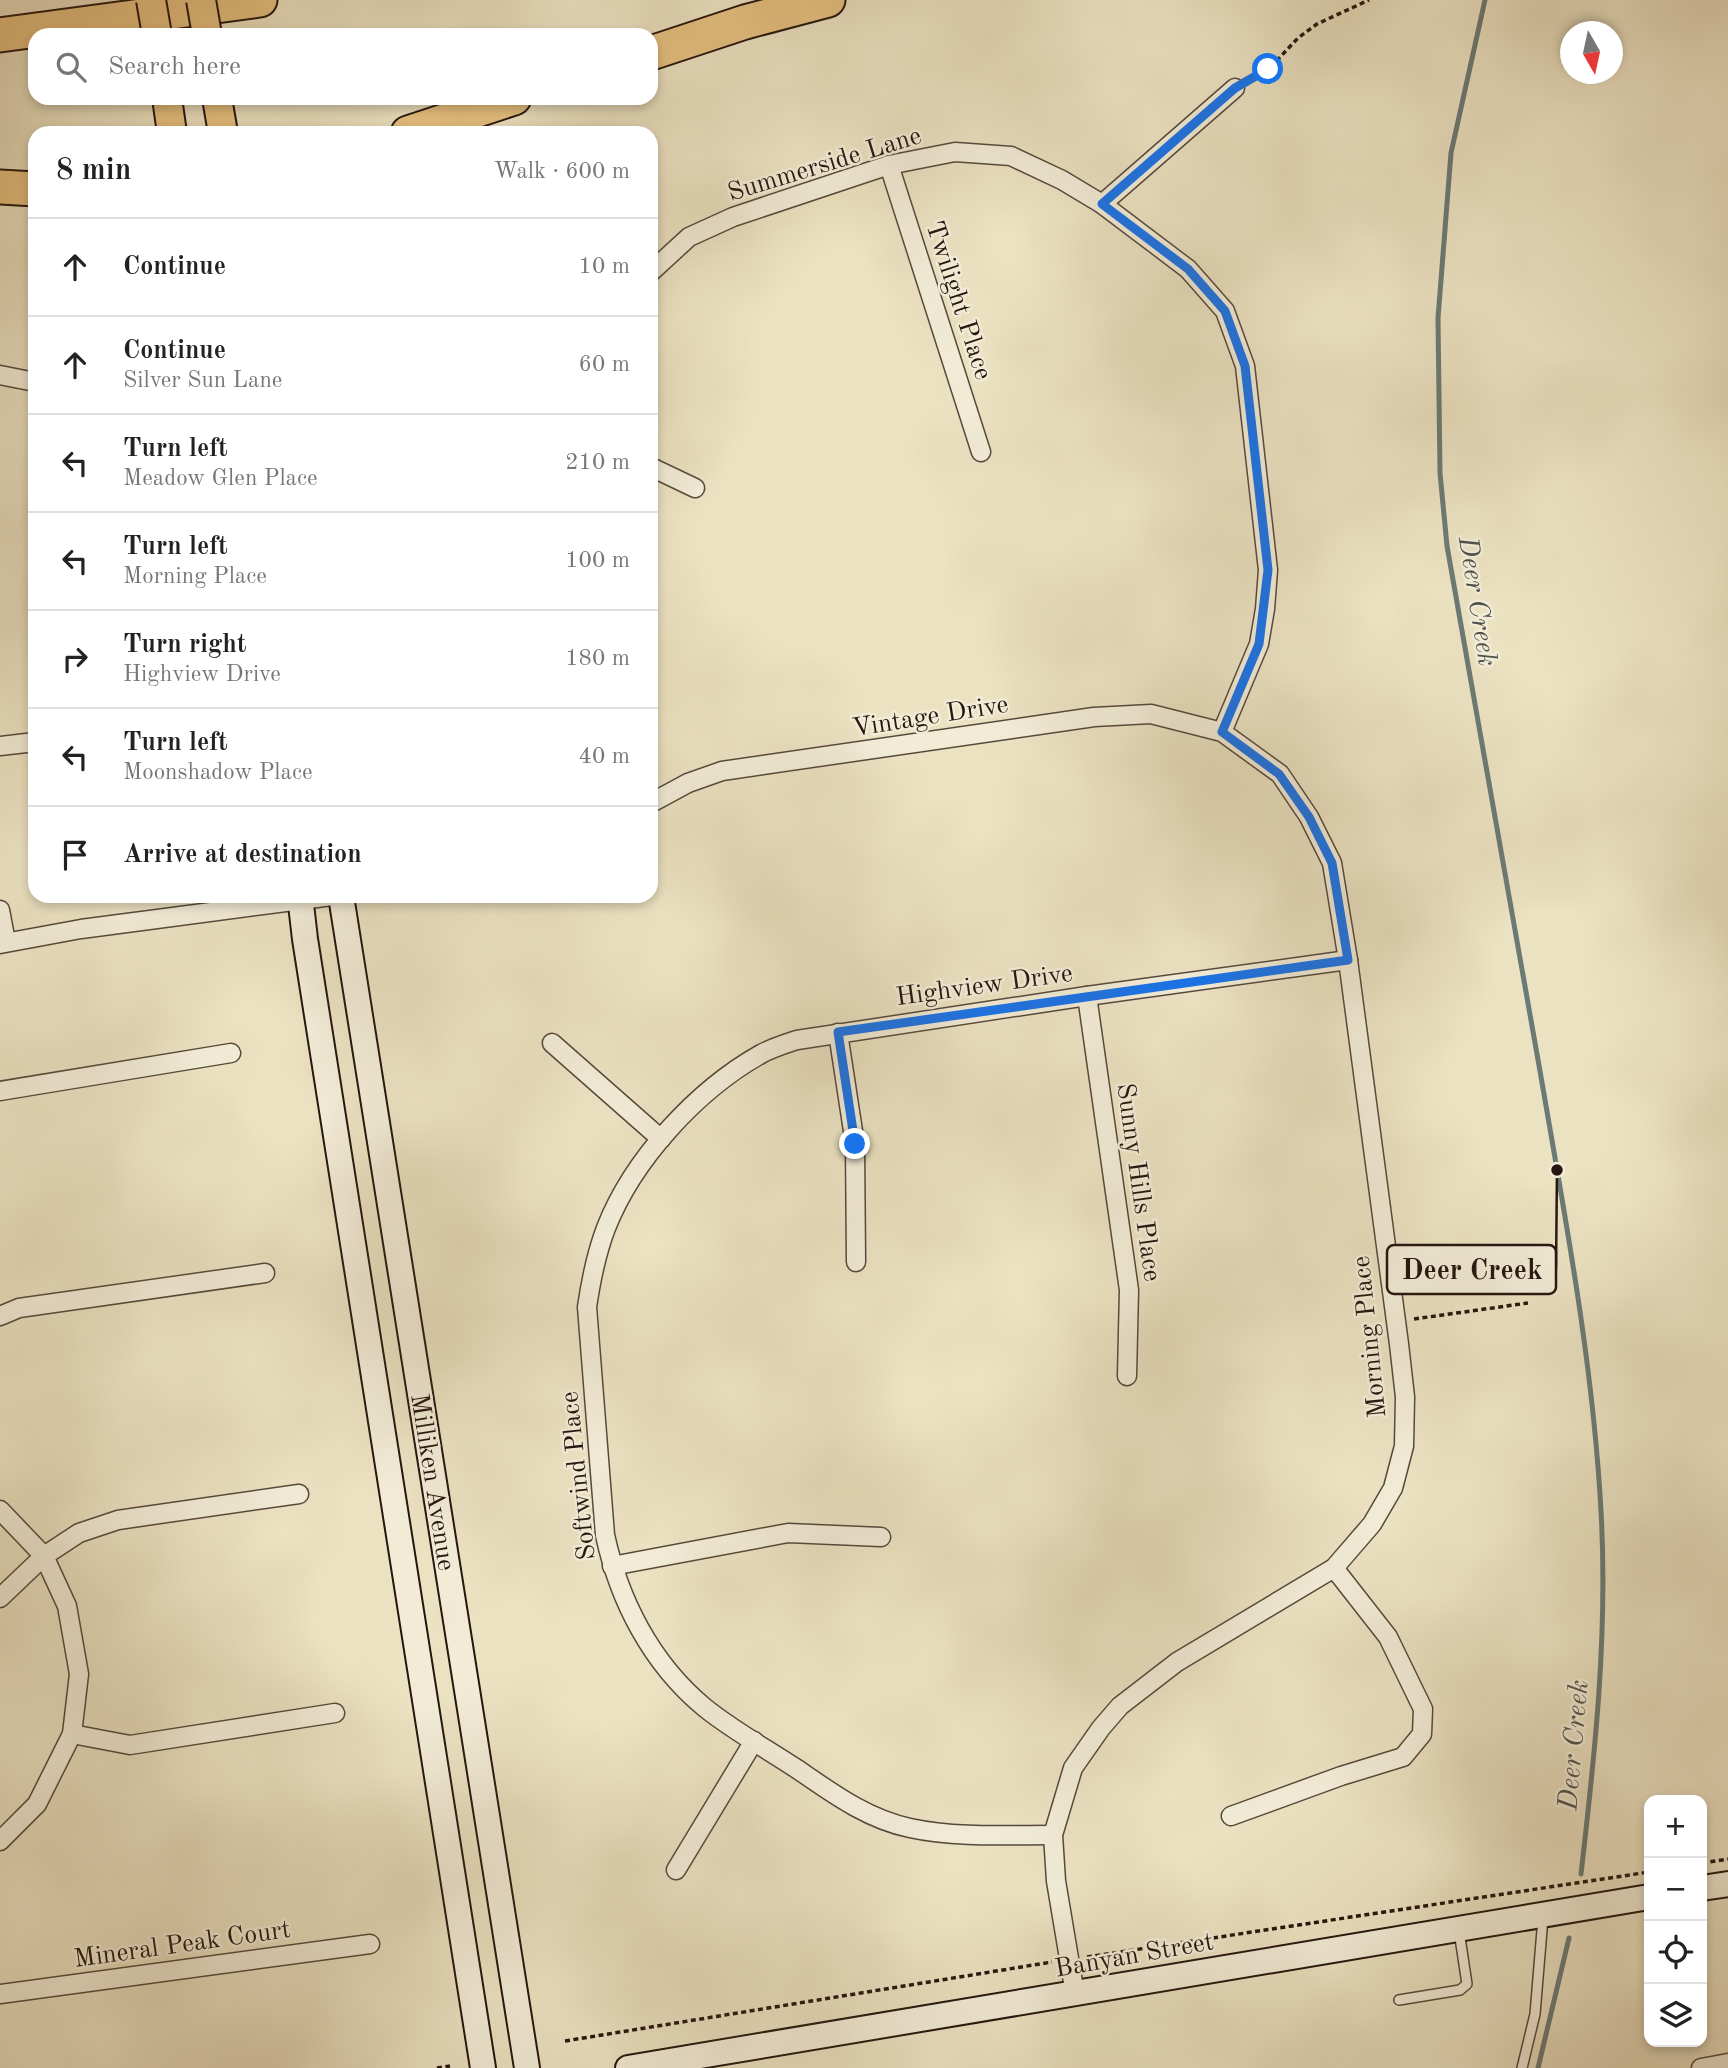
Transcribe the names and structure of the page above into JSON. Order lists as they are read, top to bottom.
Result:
{
  "streets": {
    "main road": ["Milliken Avenue", "Banyan Street"],
    "street": [
      "Summerside Lane",
      "Twilight Place",
      "Vintage Drive",
      "Highview Drive",
      "Sunny Hills Place",
      "Morning Place",
      "Softwind Place",
      "Mineral Peak Court"
    ]
  },
  "crossings": [
    ["Summerside Lane", "Twilight Place"],
    ["Summerside Lane", "Vintage Drive"],
    ["Summerside Lane", "Morning Place"],
    ["Vintage Drive", "Morning Place"],
    ["Highview Drive", "Sunny Hills Place"],
    ["Highview Drive", "Morning Place"],
    ["Highview Drive", "Softwind Place"],
    ["Morning Place", "Softwind Place"],
    ["Morning Place", "Banyan Street"]
  ],
  "water": ["Deer Creek"],
  "places": ["Deer Creek"],
  "north": "bottom",
  "page": {
    "search": "Search here",
    "heading": ["8 min", "Walk · 600 m"],
    "list": [
      ["Continue", "10 m"],
      ["Continue", "Silver Sun Lane", "60 m"],
      ["Turn left", "Meadow Glen Place", "210 m"],
      ["Turn left", "Morning Place", "100 m"],
      ["Turn right", "Highview Drive", "180 m"],
      ["Turn left", "Moonshadow Place", "40 m"],
      "Arrive at destination"
    ],
    "map_buttons": ["+", "−"]
  }
}
